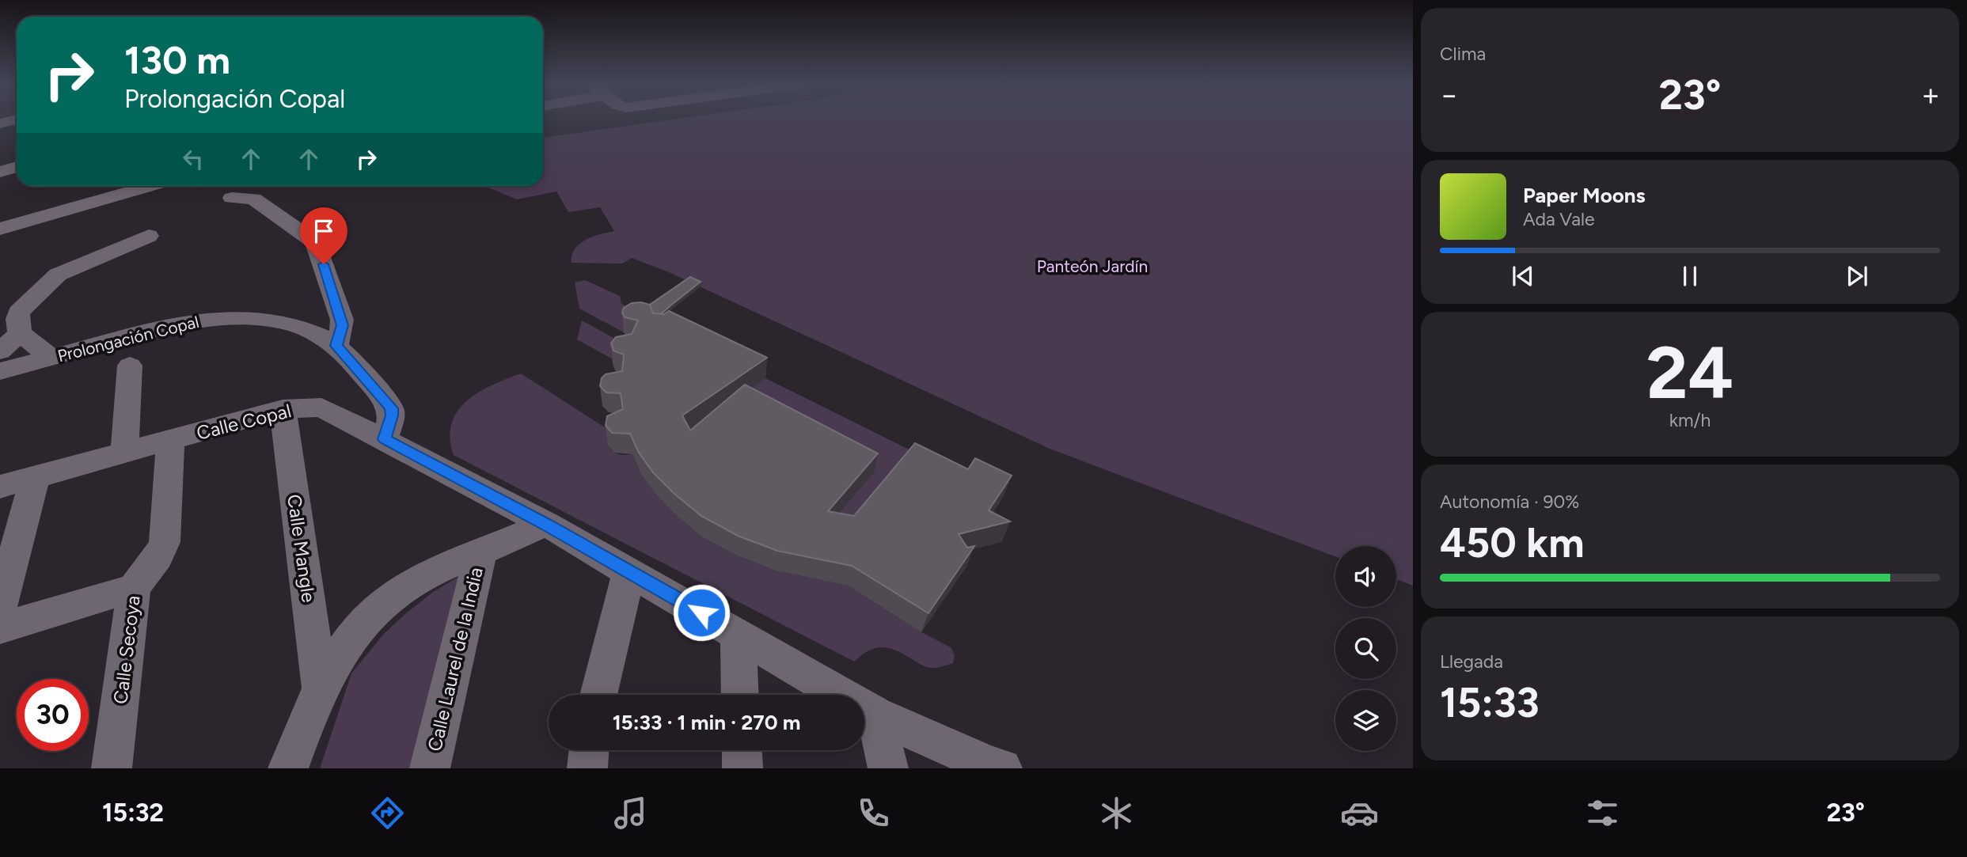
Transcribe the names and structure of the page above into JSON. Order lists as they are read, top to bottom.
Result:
{
  "streets": {
    "street": [
      "Prolongación Copal",
      "Calle Copal",
      "Calle Mangle",
      "Calle Secoya",
      "Calle Laurel de la India"
    ]
  },
  "crossings": [
    ["Prolongación Copal", "Calle Copal"],
    ["Calle Copal", "Calle Mangle"],
    ["Calle Copal", "Calle Secoya"],
    ["Calle Copal", "Calle Laurel de la India"],
    ["Calle Mangle", "Calle Laurel de la India"]
  ],
  "parks": ["Panteón Jardín"],
  "page": {
    "tile": [
      "Clima",
      ["24", "km/h"],
      ["Autonomía · 90%", "450 km"],
      ["Llegada", "15:33"]
    ],
    "turn": ["130 m", "Prolongación Copal"],
    "heat": ["−", "23°", "+"],
    "song": ["Paper Moons", "Ada Vale"],
    "limit": "30",
    "trip": "15:33 · 1 min · 270 m",
    "tabs": ["15:32", "23°"]
  }
}
